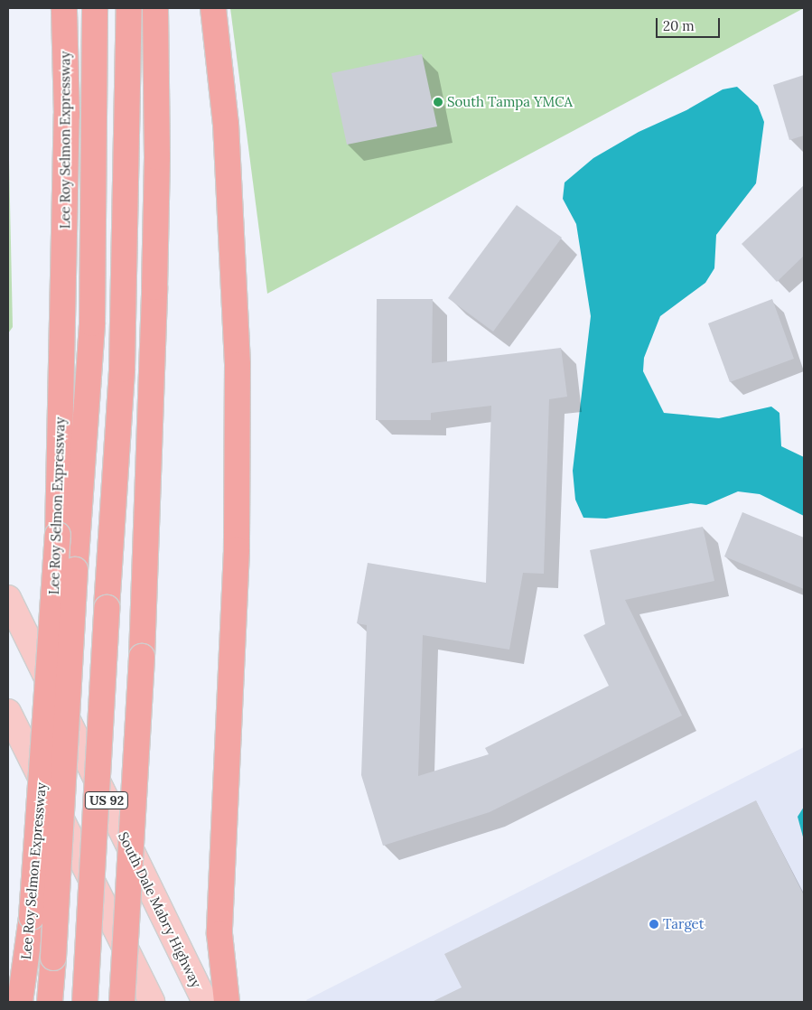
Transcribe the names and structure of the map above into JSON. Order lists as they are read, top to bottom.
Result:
{
  "streets": {
    "highway": ["Lee Roy Selmon Expressway"],
    "main road": ["US 92", "South Dale Mabry Highway"]
  },
  "places": ["South Tampa YMCA", "Target"],
  "scale_bar": "20 m"
}
